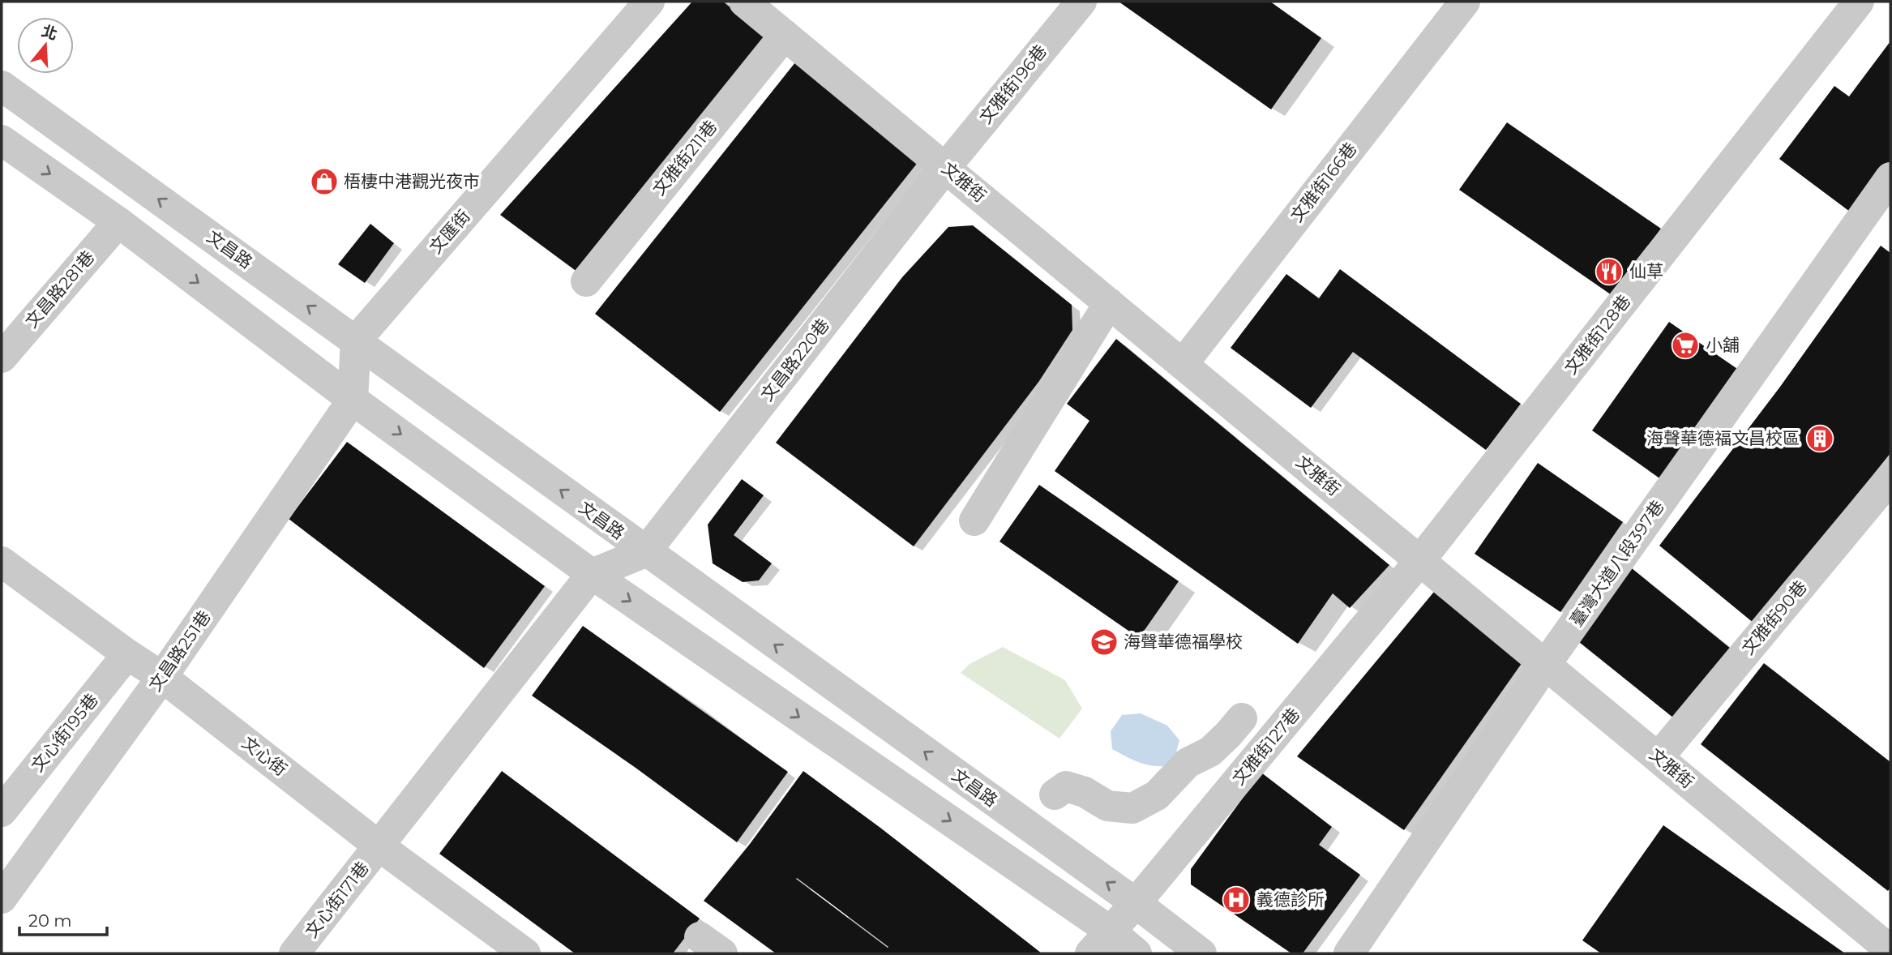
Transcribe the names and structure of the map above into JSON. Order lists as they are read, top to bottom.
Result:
{
  "streets": {
    "street": [
      "文雅街196巷",
      "文雅街211巷",
      "文雅街",
      "文雅街166巷",
      "文匯街",
      "文昌路",
      "文昌路281巷",
      "文雅街128巷",
      "文昌路220巷",
      "臺灣大道八段397巷",
      "文雅街90巷",
      "文昌路251巷",
      "文心街195巷",
      "文雅街127巷",
      "文心街",
      "文心街171巷"
    ]
  },
  "crossings": [
    ["文雅街196巷", "文雅街"],
    ["文雅街196巷", "文昌路220巷"],
    ["文雅街211巷", "文雅街"],
    ["文雅街", "文雅街166巷"],
    ["文雅街", "文雅街128巷"],
    ["文雅街", "文昌路220巷"],
    ["文雅街", "臺灣大道八段397巷"],
    ["文雅街", "文雅街90巷"],
    ["文雅街", "文雅街127巷"],
    ["文匯街", "文昌路"],
    ["文昌路", "文昌路220巷"],
    ["文昌路", "文雅街127巷"],
    ["文雅街128巷", "文雅街127巷"],
    ["文昌路251巷", "文心街"],
    ["文心街195巷", "文心街"],
    ["文心街", "文心街171巷"]
  ],
  "places": {
    "shop": ["梧棲中港觀光夜市"],
    "restaurant": ["仙草"],
    "supermarket": ["小舖"],
    "building": ["海聲華德福文昌校區"],
    "school or university": ["海聲華德福學校"],
    "hospital": ["義德診所"]
  },
  "scale_bar": "20 m",
  "north": "top"
}
